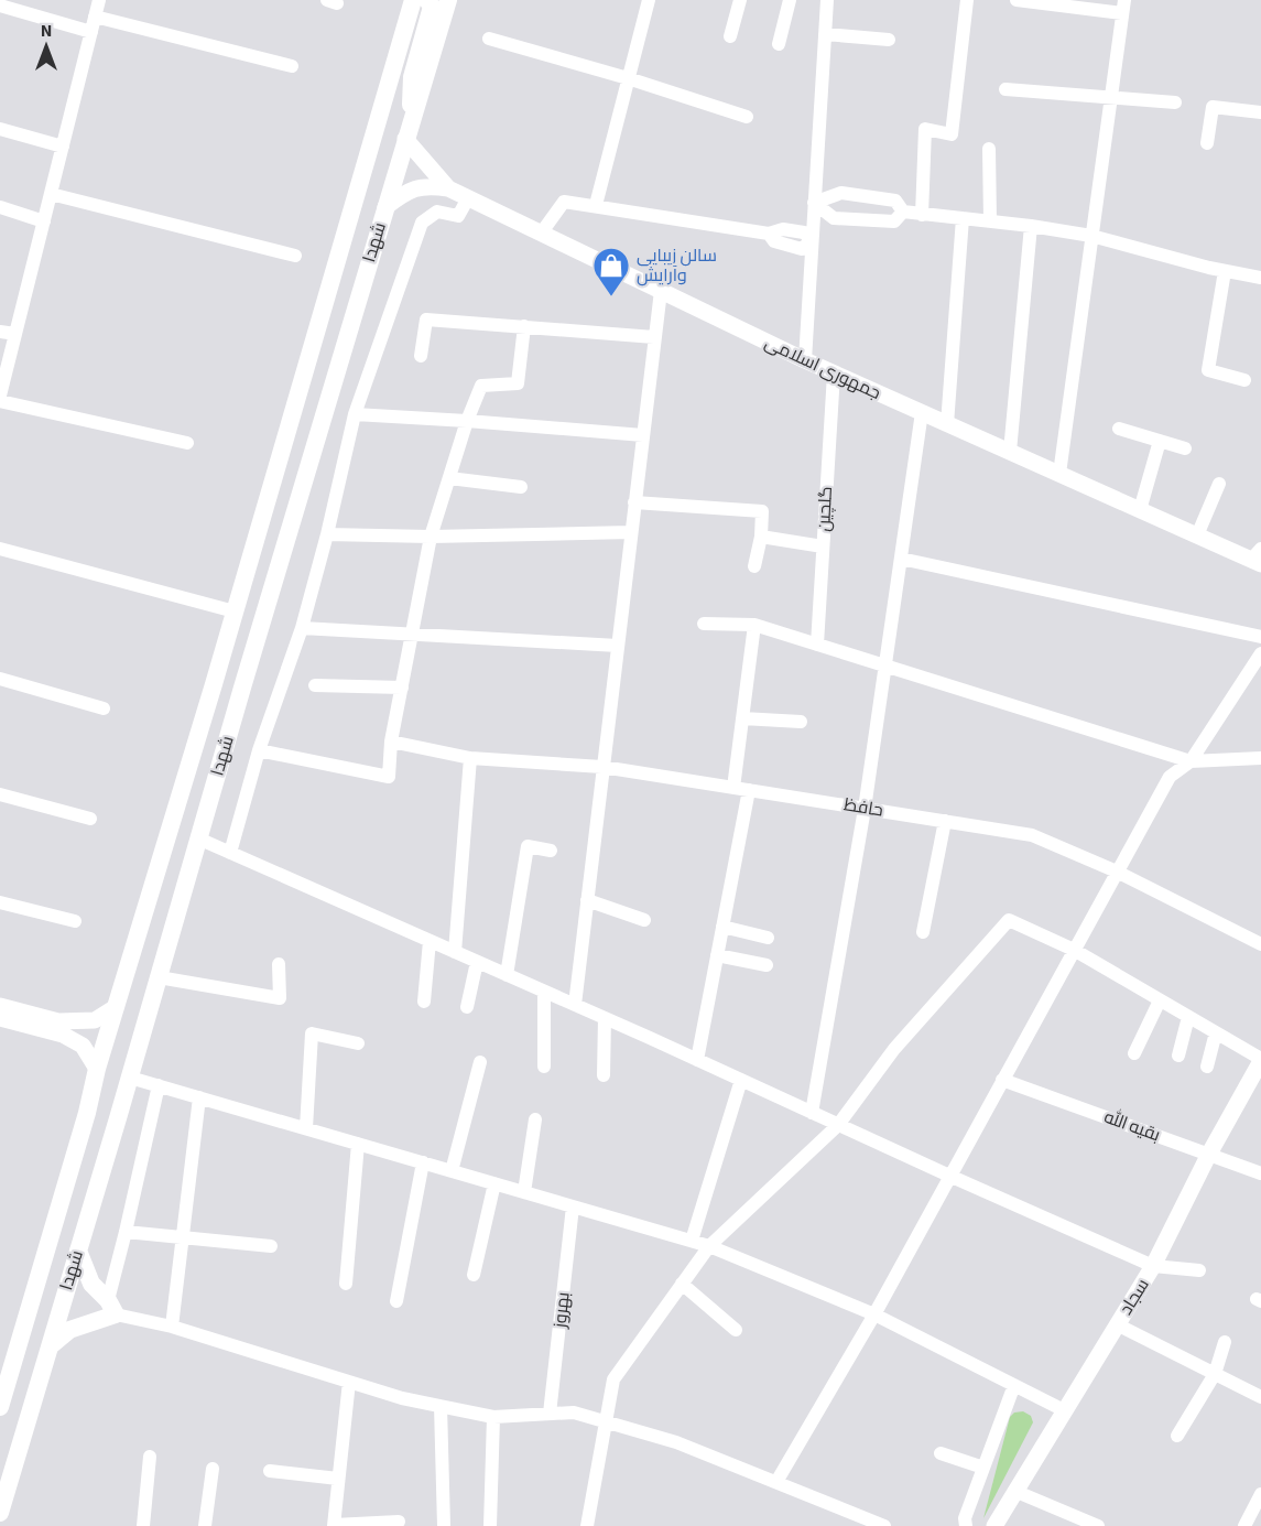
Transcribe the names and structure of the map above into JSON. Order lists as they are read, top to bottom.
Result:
{
  "streets": {
    "main road": ["شهدا"],
    "street": [
      "جمهوری اسلامی",
      "گلچین",
      "حافظ",
      "بقیه الله",
      "سجاد",
      "بهروز"
    ]
  },
  "crossings": [
    ["شهدا", "جمهوری اسلامی"],
    ["جمهوری اسلامی", "گلچین"],
    ["بقیه الله", "سجاد"]
  ],
  "places": {
    "shop": ["سالن زیبایی وآرایش"]
  },
  "north": "top"
}
